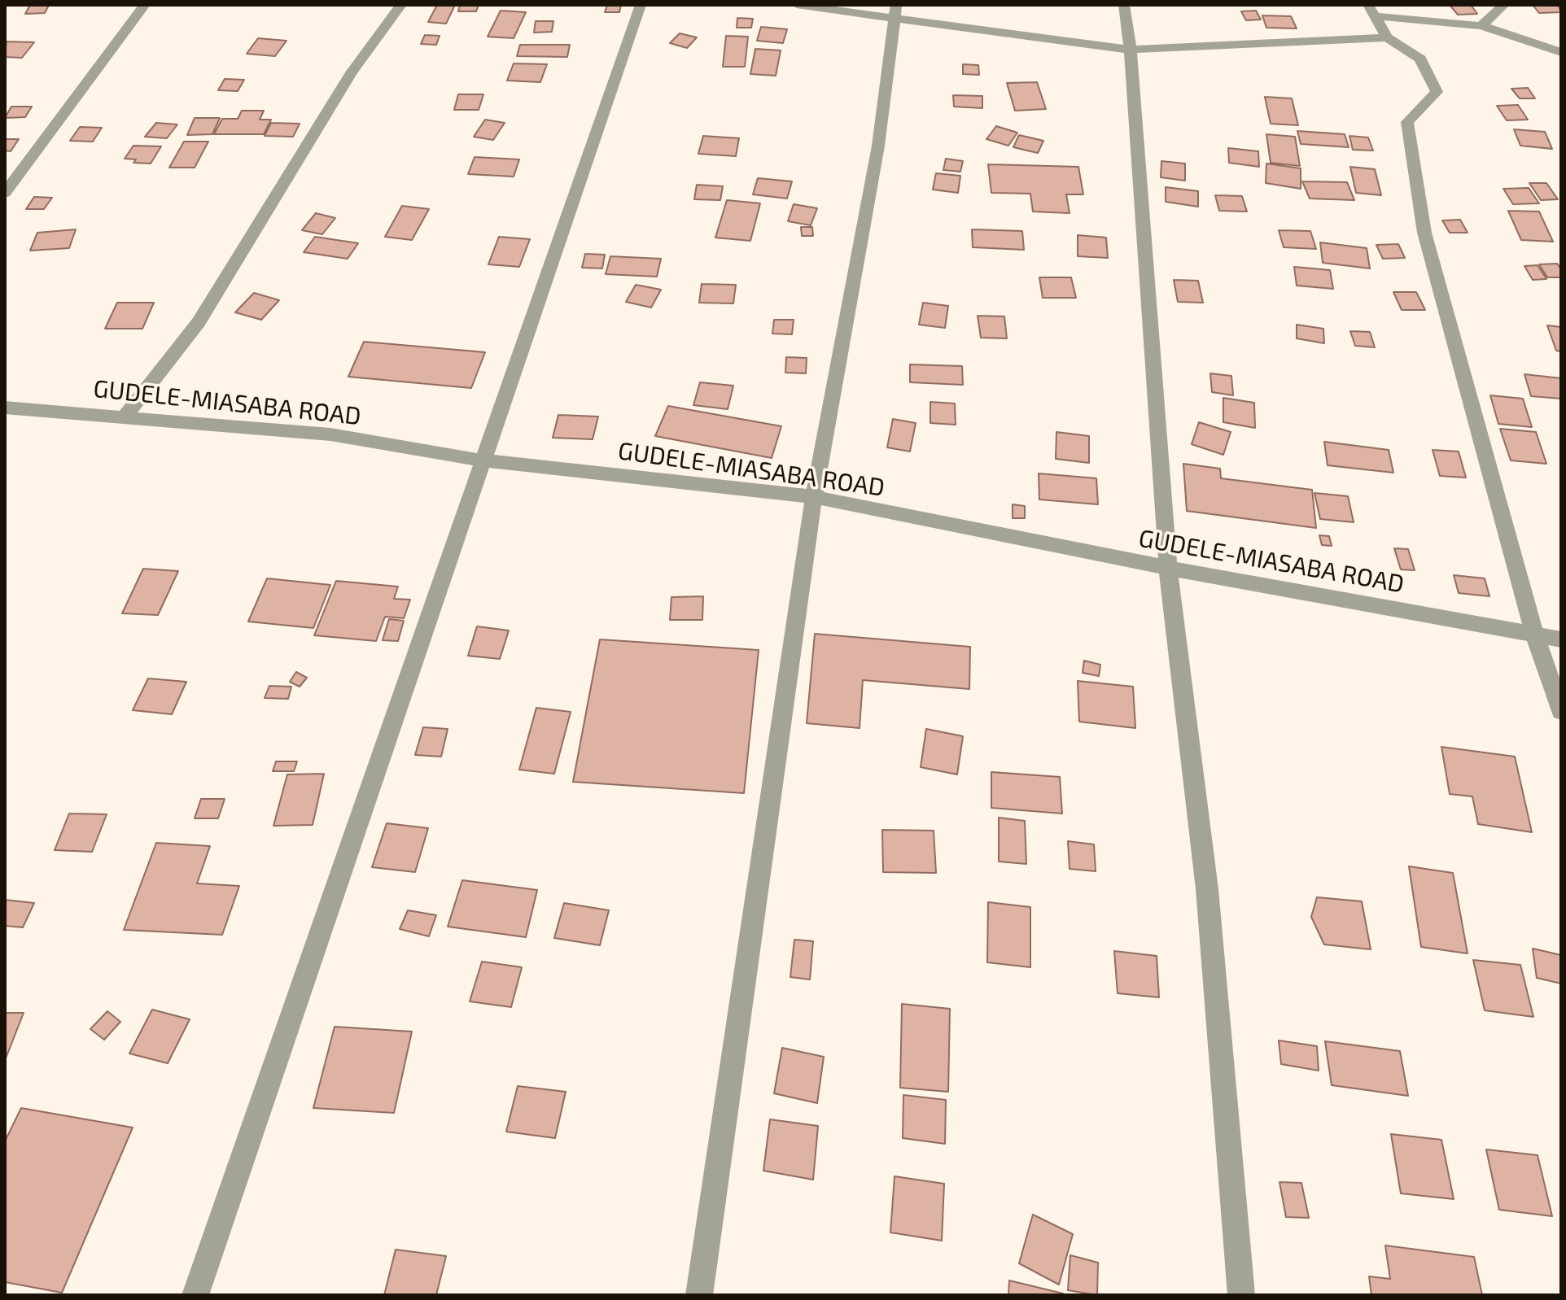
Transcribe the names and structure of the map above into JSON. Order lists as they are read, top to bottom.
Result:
{
  "streets": {
    "street": ["GUDELE-MIASABA ROAD"]
  }
}
